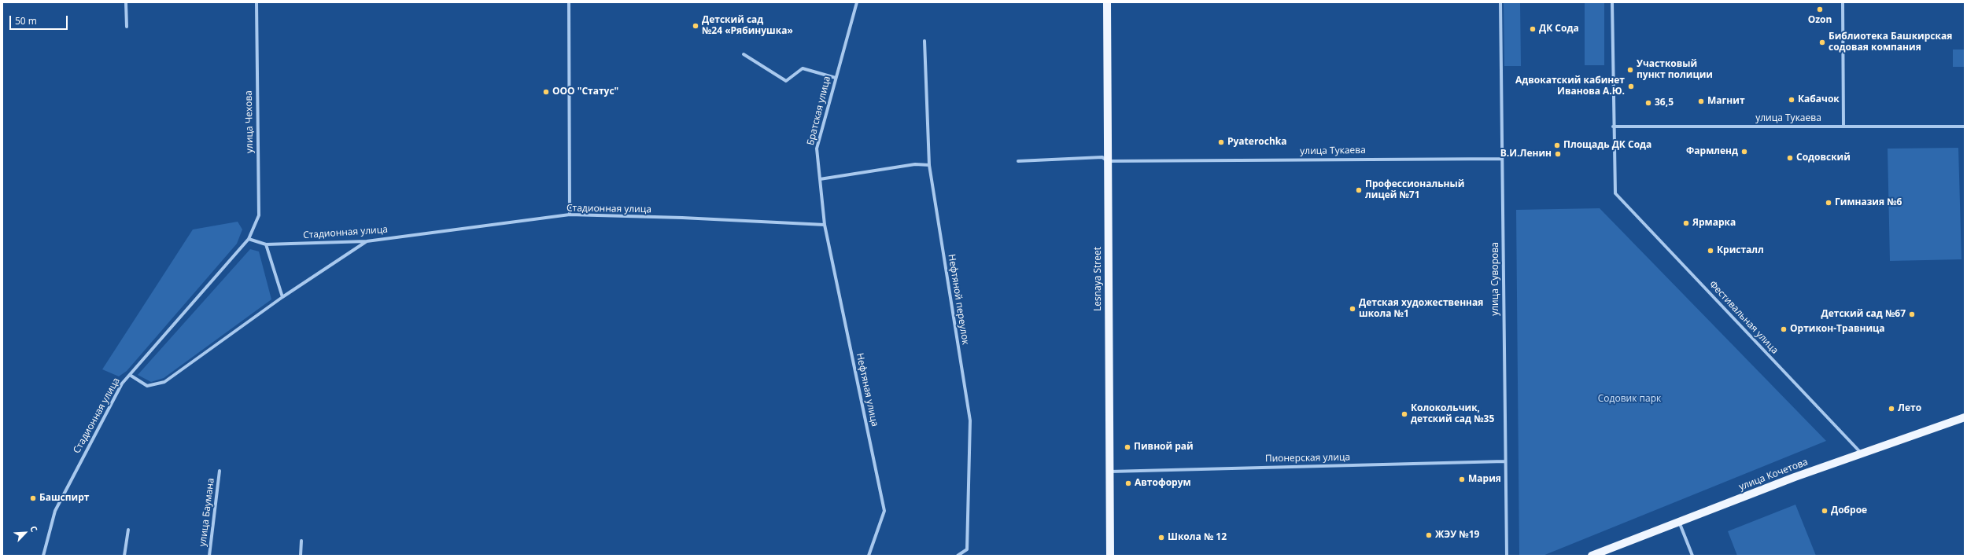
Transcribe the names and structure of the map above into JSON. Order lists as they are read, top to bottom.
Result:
{
  "streets": {
    "main road": ["Lesnaya Street", "улица Кочетова"],
    "street": [
      "Братская улица",
      "улица Тукаева",
      "улица Чехова",
      "Стадионная улица",
      "улица Суворова",
      "Нефтяной переулок",
      "Фестивальная улица",
      "Нефтяная улица",
      "Пионерская улица",
      "улица Баумана"
    ]
  },
  "crossings": [
    ["Братская улица", "Стадионная улица"],
    ["Братская улица", "Нефтяная улица"],
    ["улица Тукаева", "Lesnaya Street"],
    ["улица Тукаева", "улица Суворова"],
    ["улица Тукаева", "Фестивальная улица"],
    ["улица Чехова", "Стадионная улица"],
    ["Стадионная улица", "Нефтяная улица"],
    ["Lesnaya Street", "Пионерская улица"],
    ["улица Суворова", "Пионерская улица"],
    ["Фестивальная улица", "улица Кочетова"]
  ],
  "parks": ["Содовик парк"],
  "places": [
    "Ozon",
    "Детский сад №24 «Рябинушка»",
    "ДК Сода",
    "Библиотека Башкирская содовая компания",
    "Участковый пункт полиции",
    "Адвокатский кабинет Иванова А.Ю.",
    "ООО \"Статус\"",
    "Кабачок",
    "Магнит",
    "36,5",
    "Pyaterochka",
    "Площадь ДК Сода",
    "Фармленд",
    "В.И.Ленин",
    "Содовский",
    "Профессиональный лицей №71",
    "Гимназия №6",
    "Ярмарка",
    "Кристалл",
    "Детская художественная школа №1",
    "Детский сад №67",
    "Ортикон-Травница",
    "Лето",
    "Колокольчик, детский сад №35",
    "Пивной рай",
    "Мария",
    "Автофорум",
    "Башспирт",
    "Доброе",
    "ЖЭУ №19",
    "Школа № 12"
  ],
  "scale_bar": "50 m",
  "north": "top right"
}
